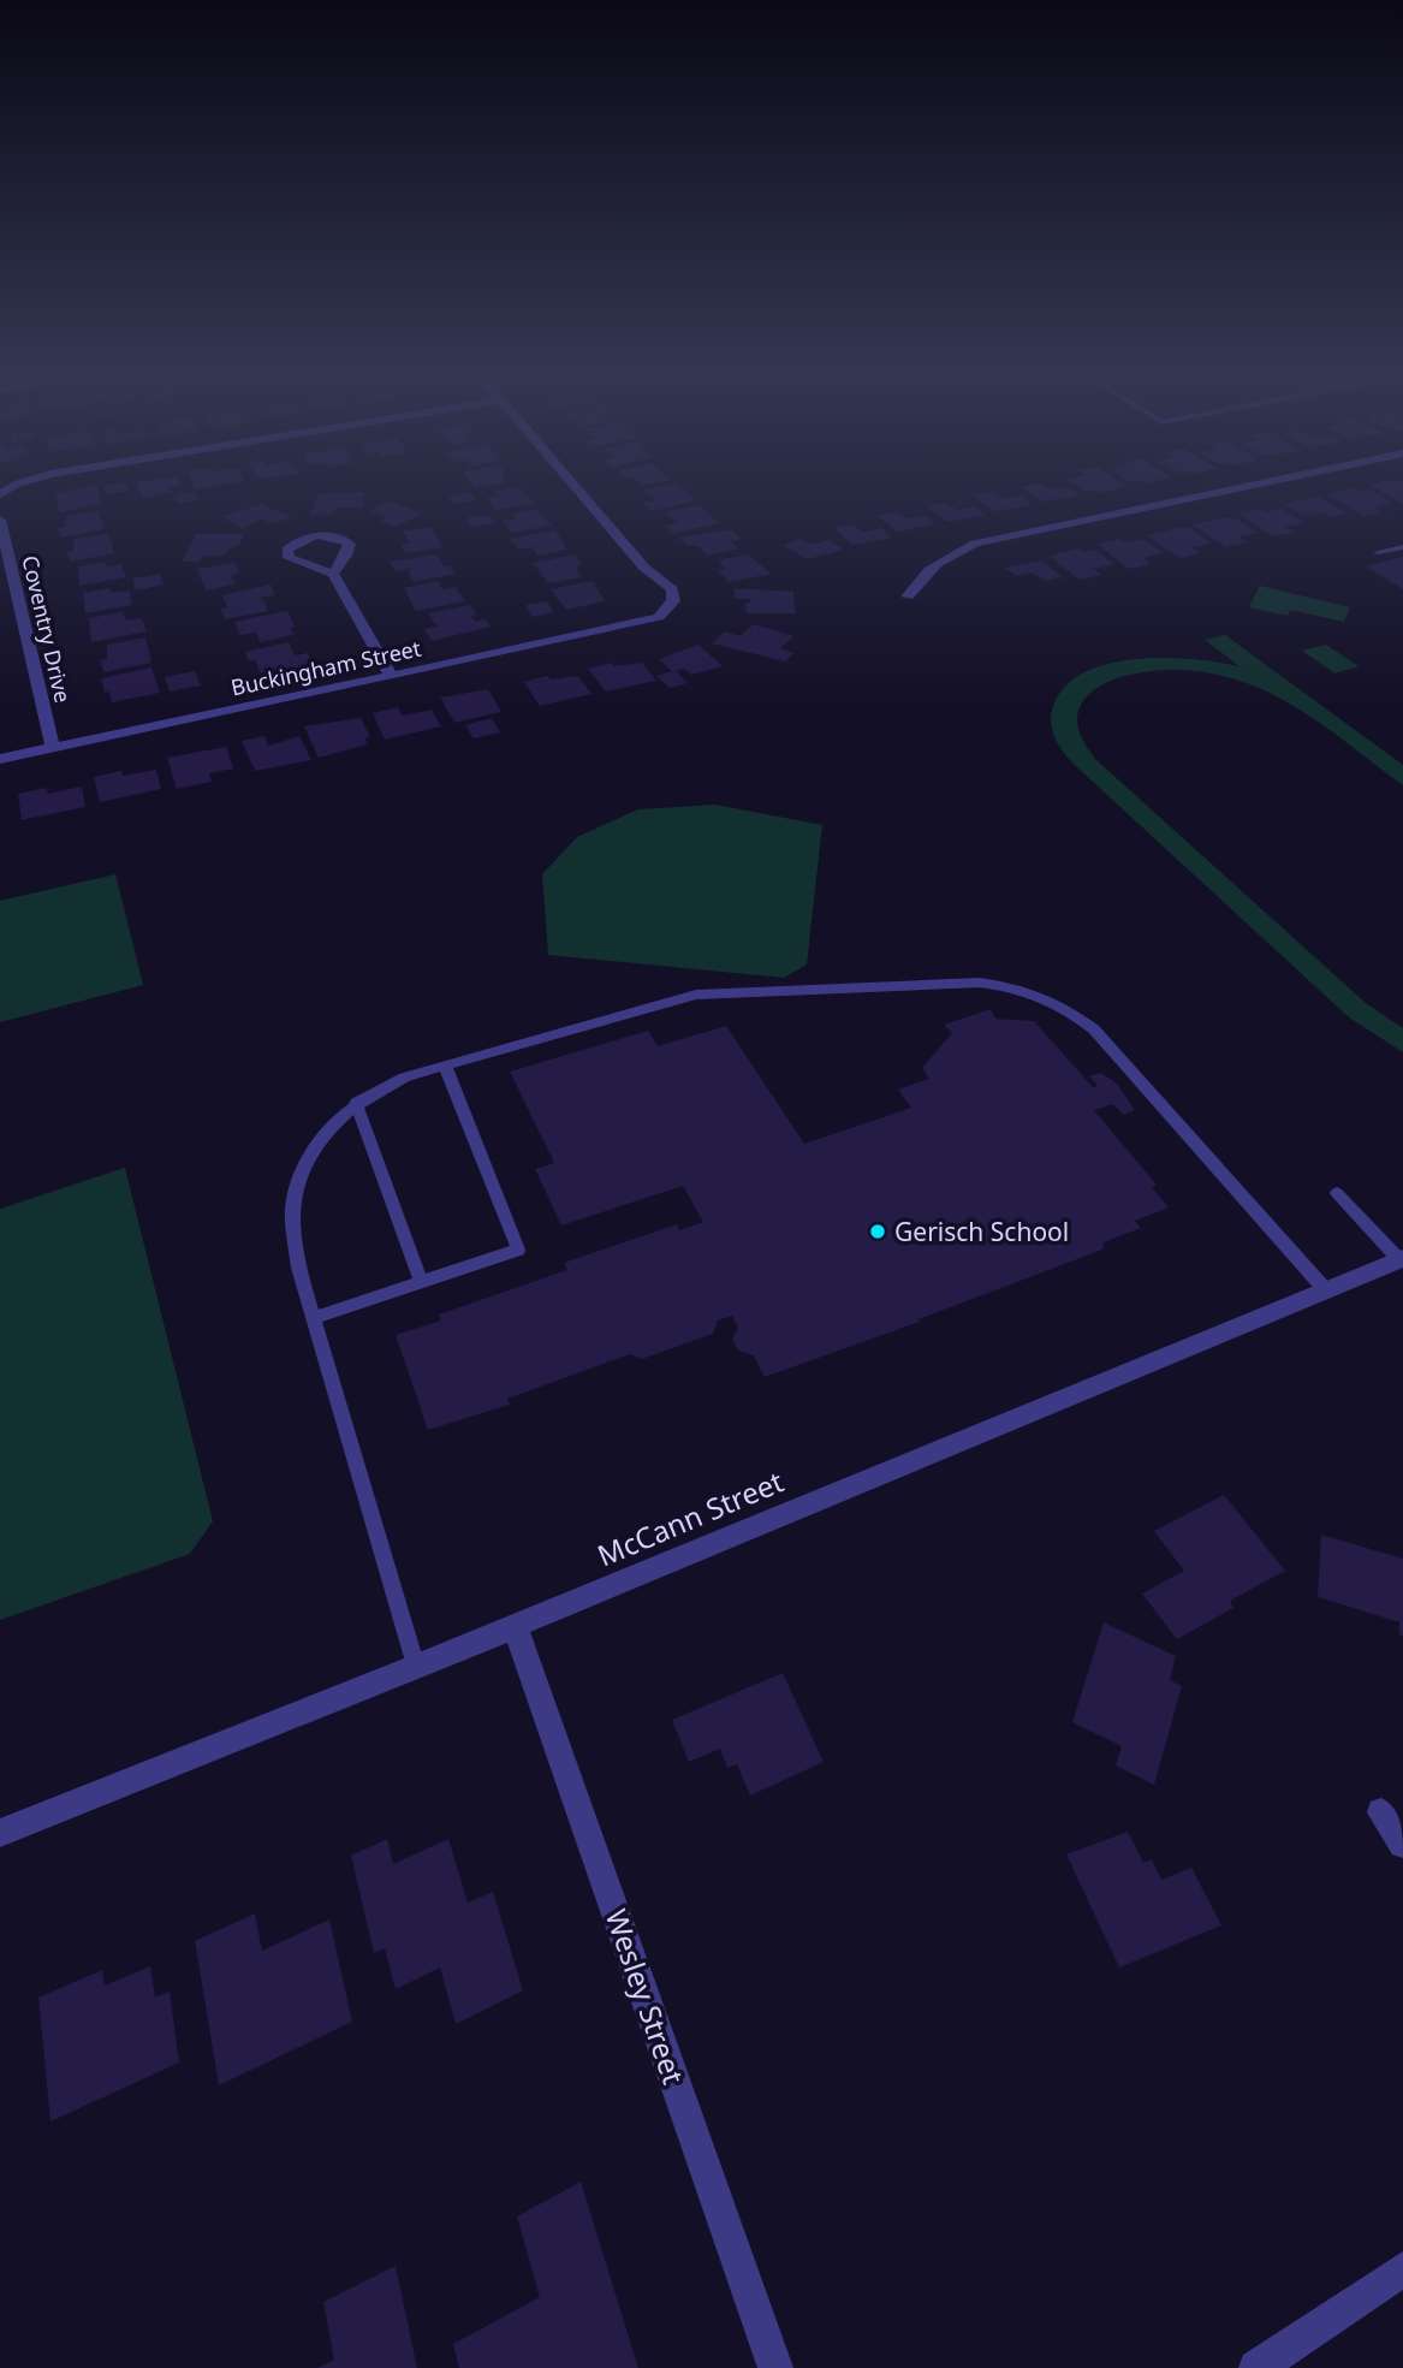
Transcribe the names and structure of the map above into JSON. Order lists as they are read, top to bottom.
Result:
{
  "streets": {
    "street": [
      "Coventry Drive",
      "Buckingham Street",
      "McCann Street",
      "Wesley Street"
    ]
  },
  "crossings": [
    ["Coventry Drive", "Buckingham Street"],
    ["McCann Street", "Wesley Street"]
  ],
  "places": ["Gerisch School"]
}
